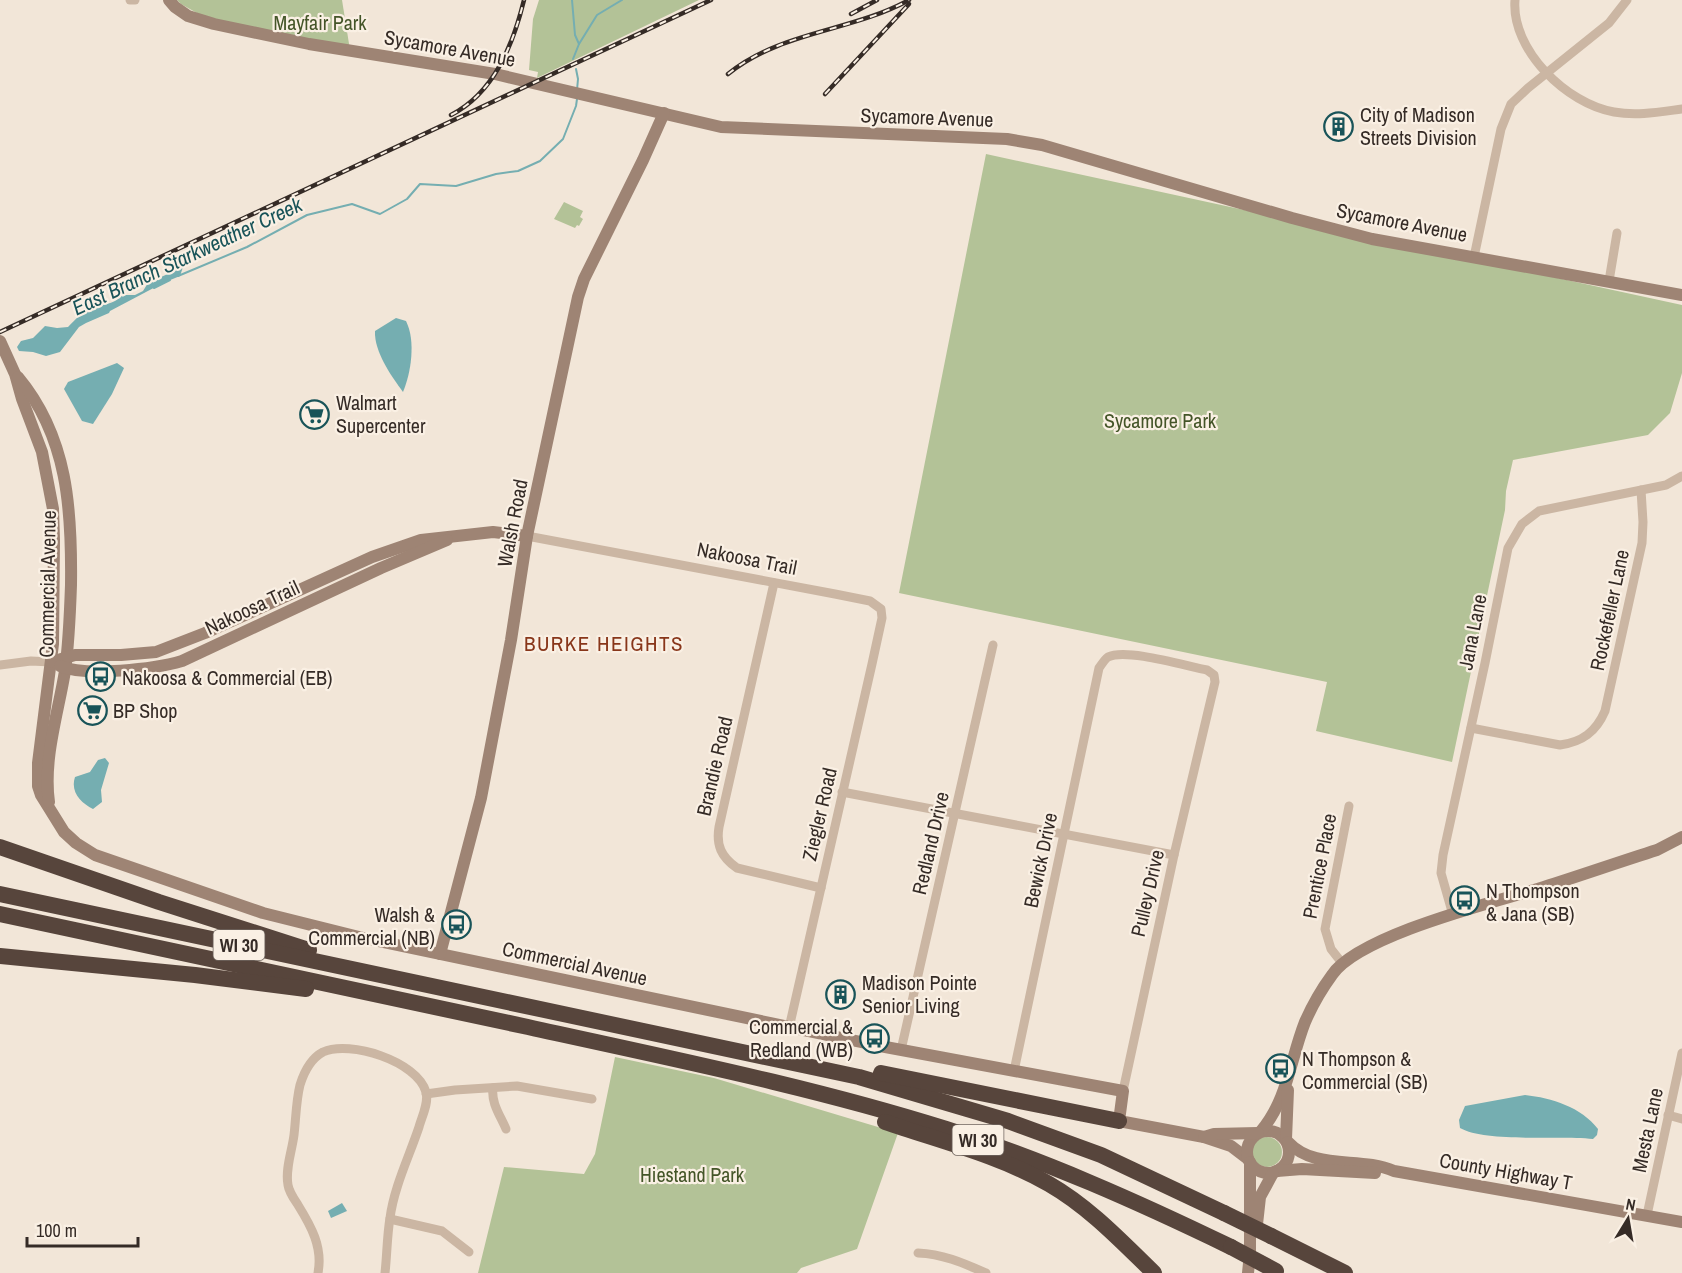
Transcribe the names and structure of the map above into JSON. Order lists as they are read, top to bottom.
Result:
{
  "streets": {
    "highway": ["WI 30"],
    "street": [
      "Sycamore Avenue",
      "Walsh Road",
      "Nakoosa Trail",
      "Commercial Avenue",
      "Rockefeller Lane",
      "Jana Lane",
      "Brandie Road",
      "Ziegler Road",
      "Redland Drive",
      "Bewick Drive",
      "Prentice Place",
      "Pulley Drive",
      "Mesta Lane",
      "County Highway T"
    ]
  },
  "crossings": [
    ["Sycamore Avenue", "Walsh Road"],
    ["Walsh Road", "Nakoosa Trail"],
    ["Walsh Road", "Commercial Avenue"],
    ["Nakoosa Trail", "Commercial Avenue"],
    ["Nakoosa Trail", "Brandie Road"],
    ["Nakoosa Trail", "Ziegler Road"],
    ["Commercial Avenue", "Ziegler Road"],
    ["Commercial Avenue", "Redland Drive"],
    ["Commercial Avenue", "Bewick Drive"],
    ["Commercial Avenue", "Pulley Drive"],
    ["Rockefeller Lane", "Jana Lane"],
    ["Brandie Road", "Ziegler Road"],
    ["Bewick Drive", "Pulley Drive"],
    ["Mesta Lane", "County Highway T"]
  ],
  "districts": ["BURKE HEIGHTS"],
  "water": ["East Branch Starkweather Creek"],
  "parks": ["Mayfair Park", "Sycamore Park", "Hiestand Park"],
  "places": {
    "building": ["City of Madison Streets Division", "Madison Pointe Senior Living"],
    "supermarket": ["Walmart Supercenter", "BP Shop"],
    "bus stop": [
      "Nakoosa & Commercial (EB)",
      "N Thompson & Jana (SB)",
      "Walsh & Commercial (NB)",
      "Commercial & Redland (WB)",
      "N Thompson & Commercial (SB)"
    ]
  },
  "scale_bar": "100 m",
  "north": "top"
}
